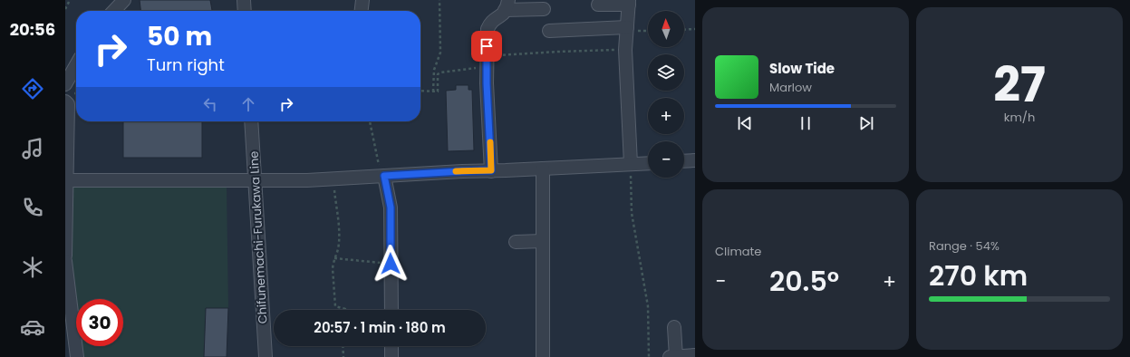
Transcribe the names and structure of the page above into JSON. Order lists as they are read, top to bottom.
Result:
{
  "streets": {
    "street": ["Chifunemachi-Furukawa Line"]
  },
  "north": "top",
  "page": {
    "tabs": "20:56",
    "tile": [
      ["27", "km/h"],
      "Climate",
      ["Range · 54%", "270 km"]
    ],
    "map_buttons": ["+", "−"],
    "turn": ["50 m", "Turn right"],
    "song": ["Slow Tide", "Marlow"],
    "heat": ["−", "20.5°", "+"],
    "limit": "30",
    "trip": "20:57 · 1 min · 180 m"
  }
}
